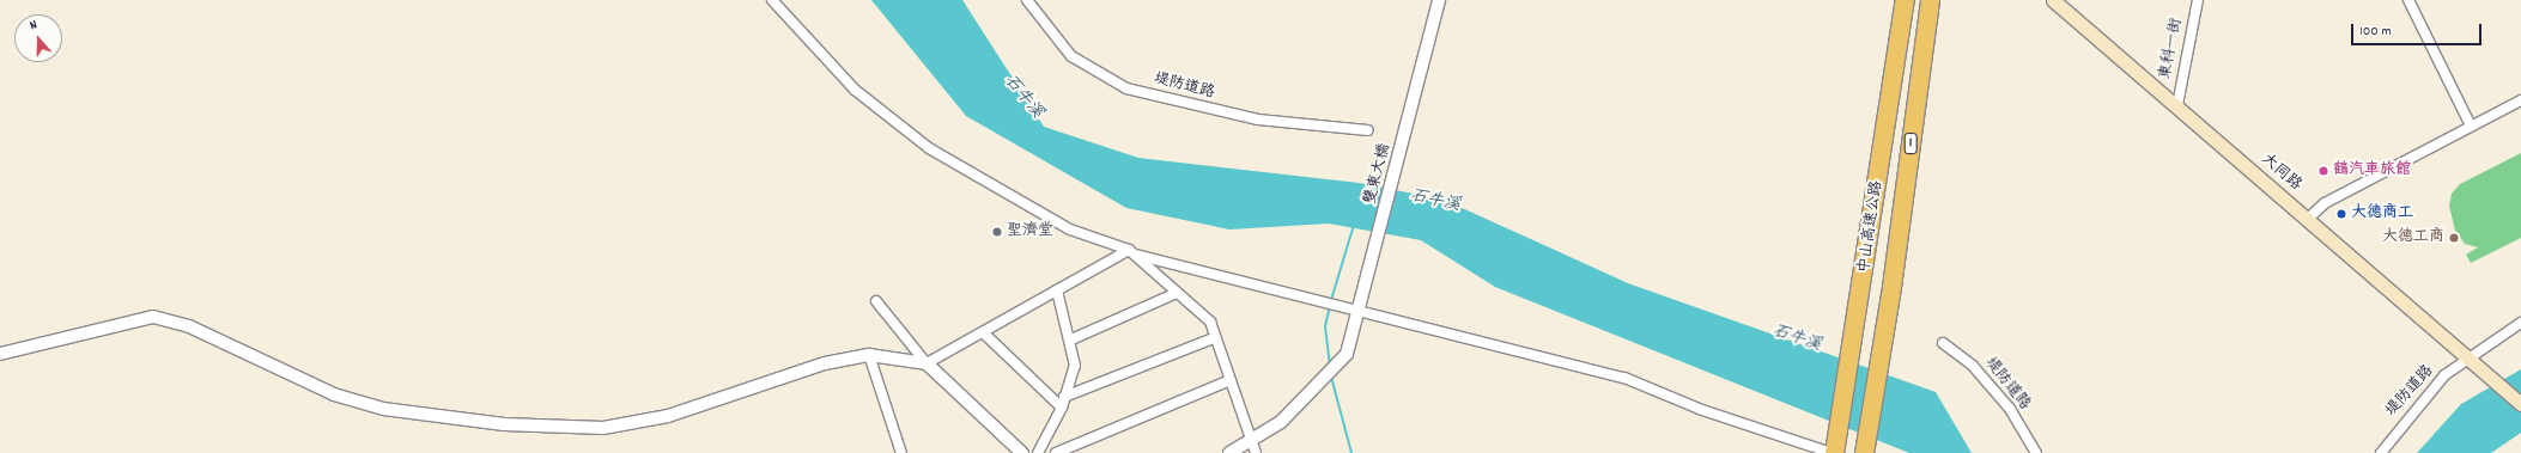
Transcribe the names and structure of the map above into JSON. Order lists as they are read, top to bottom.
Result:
{
  "streets": {
    "highway": ["1", "中山高速公路"],
    "main road": ["大同路"],
    "street": ["東科一街", "堤防道路", "雙東大橋"]
  },
  "crossings": [
    ["東科一街", "大同路"],
    ["堤防道路", "大同路"]
  ],
  "water": ["石牛溪"],
  "places": [
    "鶴汽車旅館",
    "大德商工",
    "聖濟堂",
    "大德工商"
  ],
  "scale_bar": "100 m",
  "north": "top"
}
